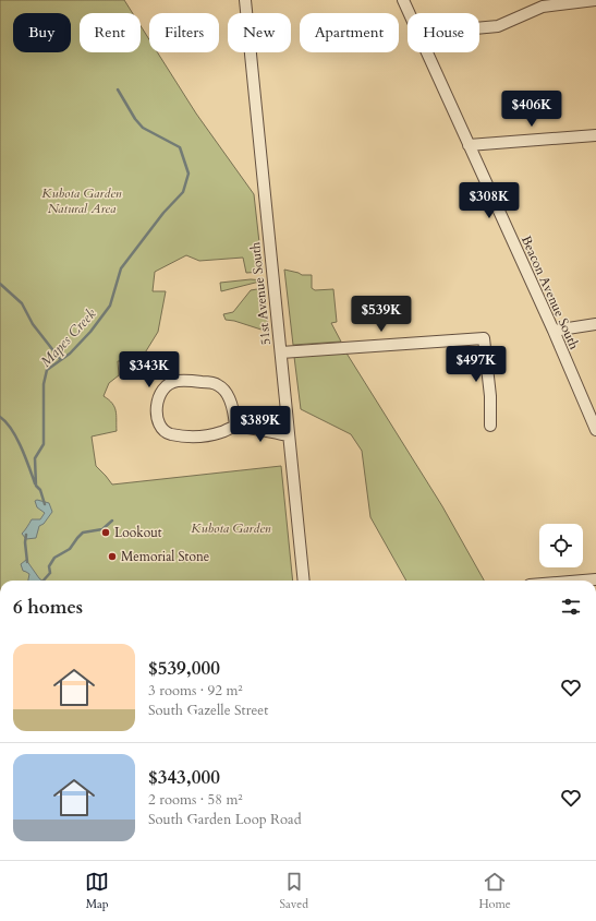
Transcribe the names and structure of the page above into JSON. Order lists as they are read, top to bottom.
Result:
{
  "streets": {
    "street": ["Beacon Avenue South", "51st Avenue South"]
  },
  "water": ["Mapes Creek"],
  "parks": ["Kubota Garden Natural Area", "Kubota Garden"],
  "places": ["Lookout", "Memorial Stone"],
  "page": {
    "chip": [
      "Buy",
      "Rent",
      "Filters",
      "New",
      "Apartment",
      "House"
    ],
    "price": [
      "$406K",
      "$308K",
      "$539K",
      "$497K",
      "$343K",
      "$389K"
    ],
    "heading": "6 homes",
    "list": [
      {
        "name": "$539,000",
        "note": "3 rooms · 92 m² · South Gazelle Street"
      },
      {
        "name": "$343,000",
        "note": "2 rooms · 58 m² · South Garden Loop Road"
      }
    ],
    "tabs": ["Map", "Saved", "Home"]
  }
}
